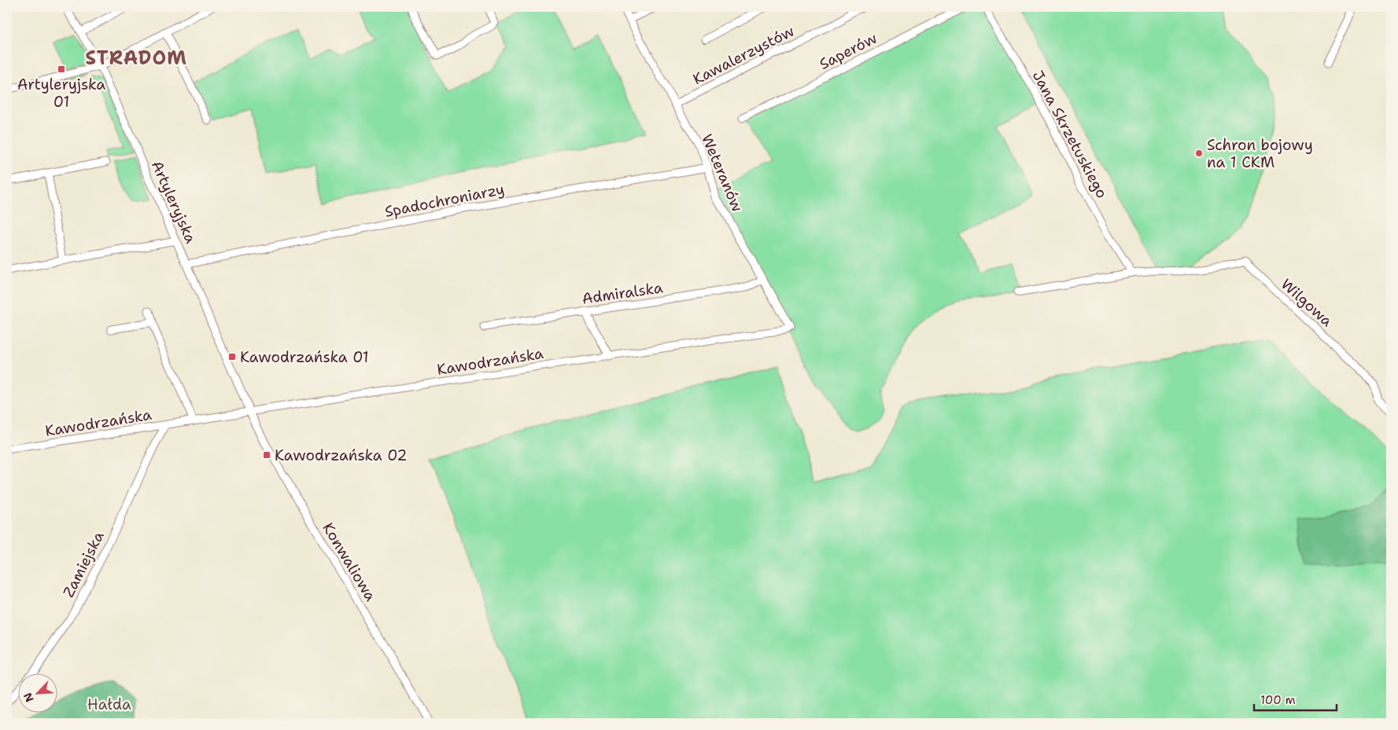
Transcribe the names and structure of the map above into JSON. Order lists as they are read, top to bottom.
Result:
{
  "streets": {
    "street": [
      "Saperów",
      "Kawalerzystów",
      "Jana Skrzetuskiego",
      "Weteranów",
      "Spadochroniarzy",
      "Artyleryjska",
      "Admiralska",
      "Wilgowa",
      "Kawodrzańska",
      "Konwaliowa",
      "Zamiejska"
    ]
  },
  "crossings": [
    ["Kawalerzystów", "Weteranów"],
    ["Jana Skrzetuskiego", "Wilgowa"],
    ["Weteranów", "Spadochroniarzy"],
    ["Weteranów", "Admiralska"],
    ["Weteranów", "Kawodrzańska"],
    ["Spadochroniarzy", "Artyleryjska"],
    ["Artyleryjska", "Kawodrzańska"],
    ["Artyleryjska", "Konwaliowa"],
    ["Kawodrzańska", "Konwaliowa"],
    ["Kawodrzańska", "Zamiejska"]
  ],
  "districts": ["STRADOM"],
  "parks": ["Hałda"],
  "places": {
    "transit": ["Artyleryjska 01", "Kawodrzańska 01", "Kawodrzańska 02"],
    "other": ["Schron bojowy na 1 CKM"]
  },
  "scale_bar": "100 m",
  "north": "bottom left"
}
